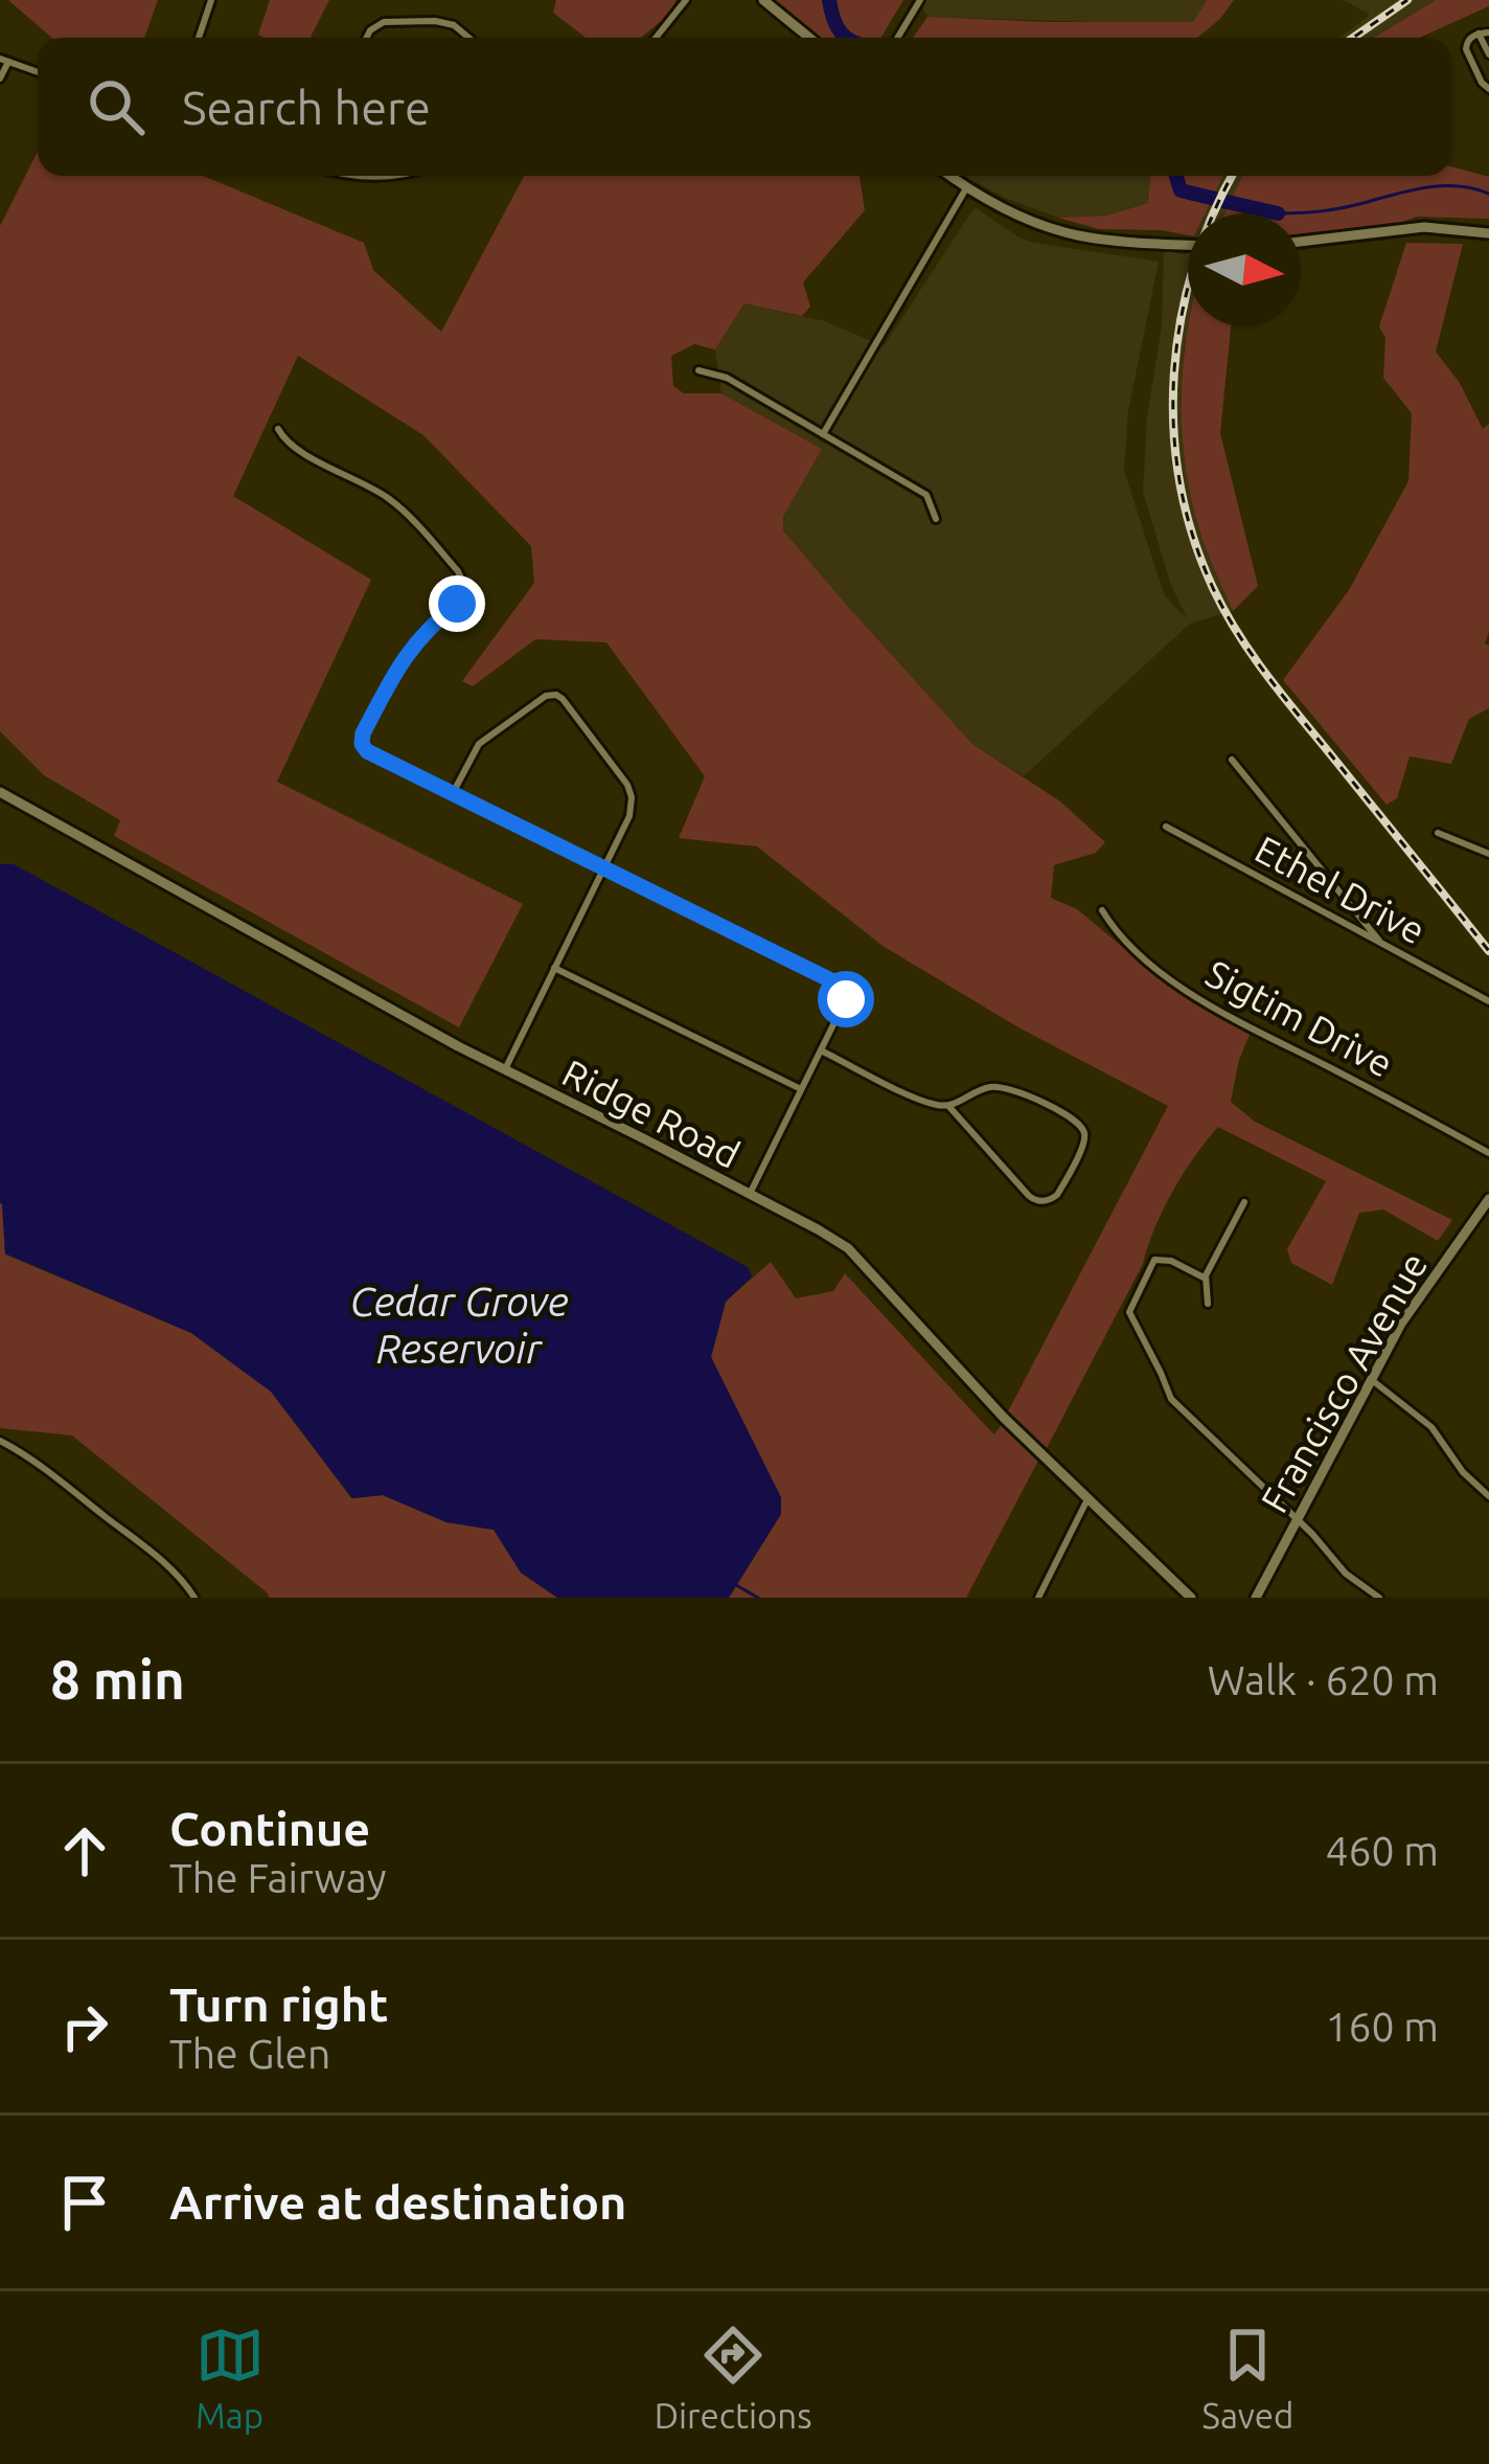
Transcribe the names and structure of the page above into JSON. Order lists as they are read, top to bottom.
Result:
{
  "streets": {
    "main road": ["Ridge Road", "Francisco Avenue"],
    "street": ["Ethel Drive", "Sigtim Drive"]
  },
  "water": ["Cedar Grove Reservoir"],
  "north": "right",
  "page": {
    "search": "Search here",
    "heading": ["8 min", "Walk · 620 m"],
    "list": [
      ["Continue", "The Fairway", "460 m"],
      ["Turn right", "The Glen", "160 m"],
      "Arrive at destination"
    ],
    "nav": ["Map", "Directions", "Saved"]
  }
}
